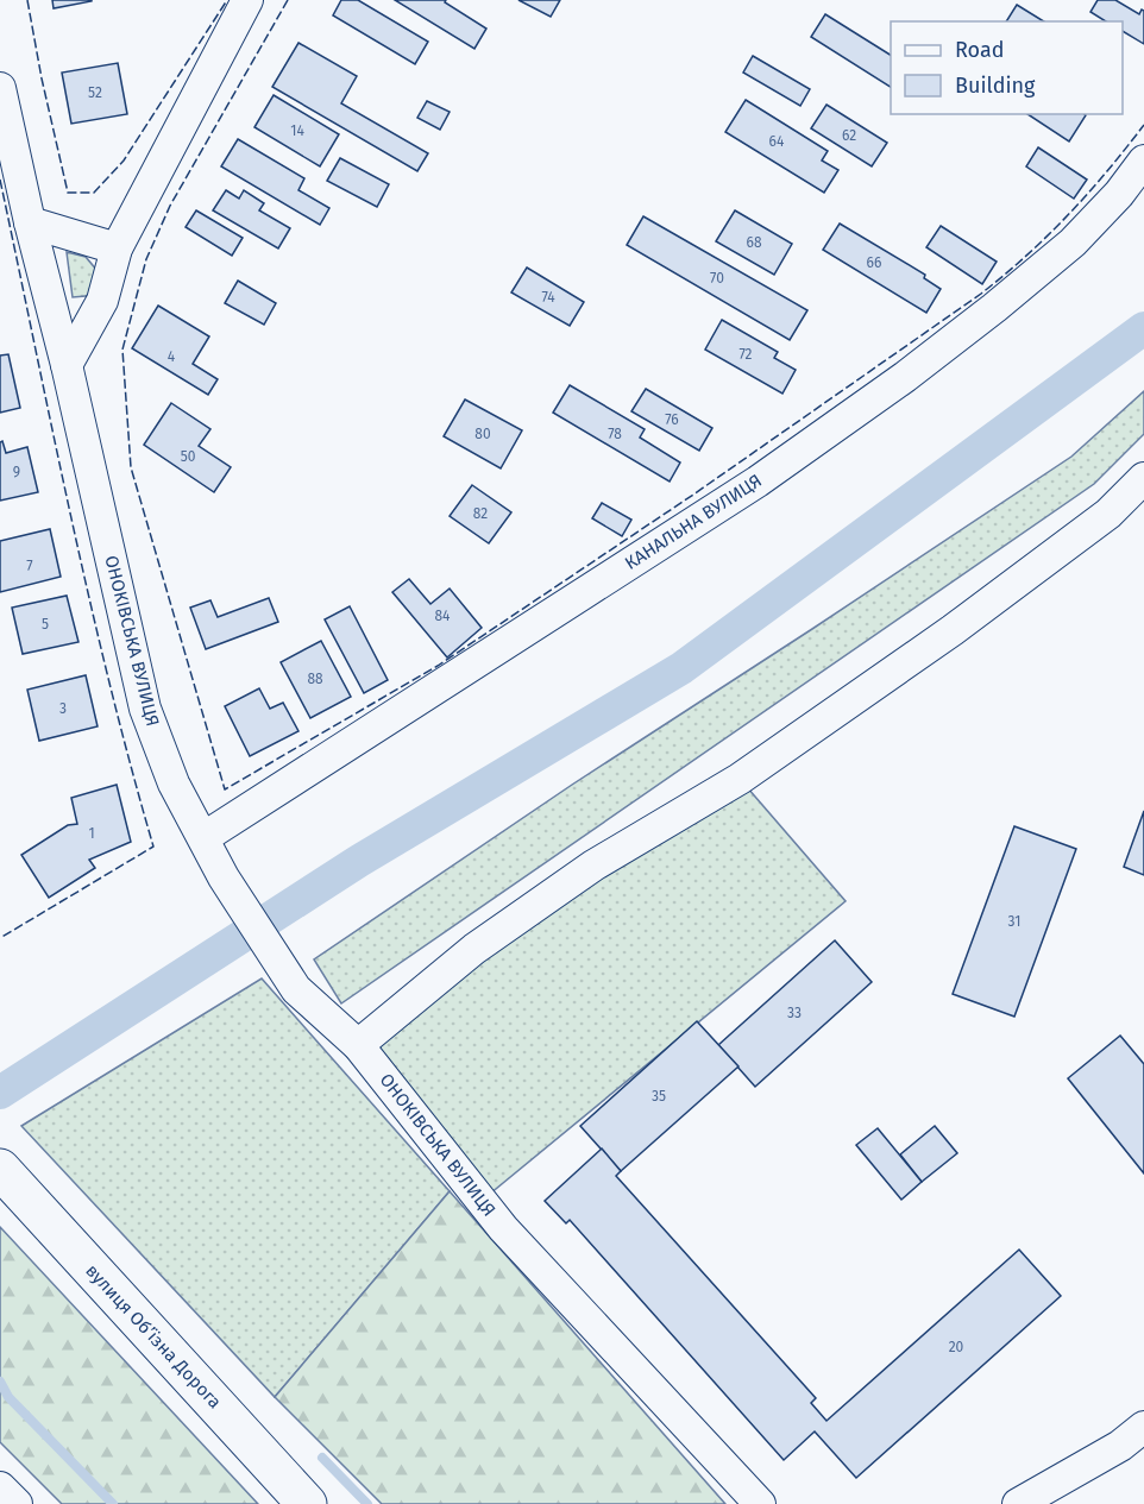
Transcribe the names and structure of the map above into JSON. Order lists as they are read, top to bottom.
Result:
{
  "streets": {
    "highway": ["вулиця Обʼїзна Дорога"],
    "street": ["КАНАЛЬНА ВУЛИЦЯ", "ОНОКІВСЬКА ВУЛИЦЯ"]
  },
  "crossings": [
    ["КАНАЛЬНА ВУЛИЦЯ", "ОНОКІВСЬКА ВУЛИЦЯ"]
  ],
  "house_numbers": [
    "52",
    "14",
    "62",
    "64",
    "68",
    "66",
    "70",
    "74",
    "72",
    "4",
    "76",
    "80",
    "78",
    "50",
    "9",
    "82",
    "7",
    "84",
    "5",
    "88",
    "3",
    "1",
    "31",
    "33",
    "35",
    "20"
  ],
  "legend": ["Road", "Building"]
}
